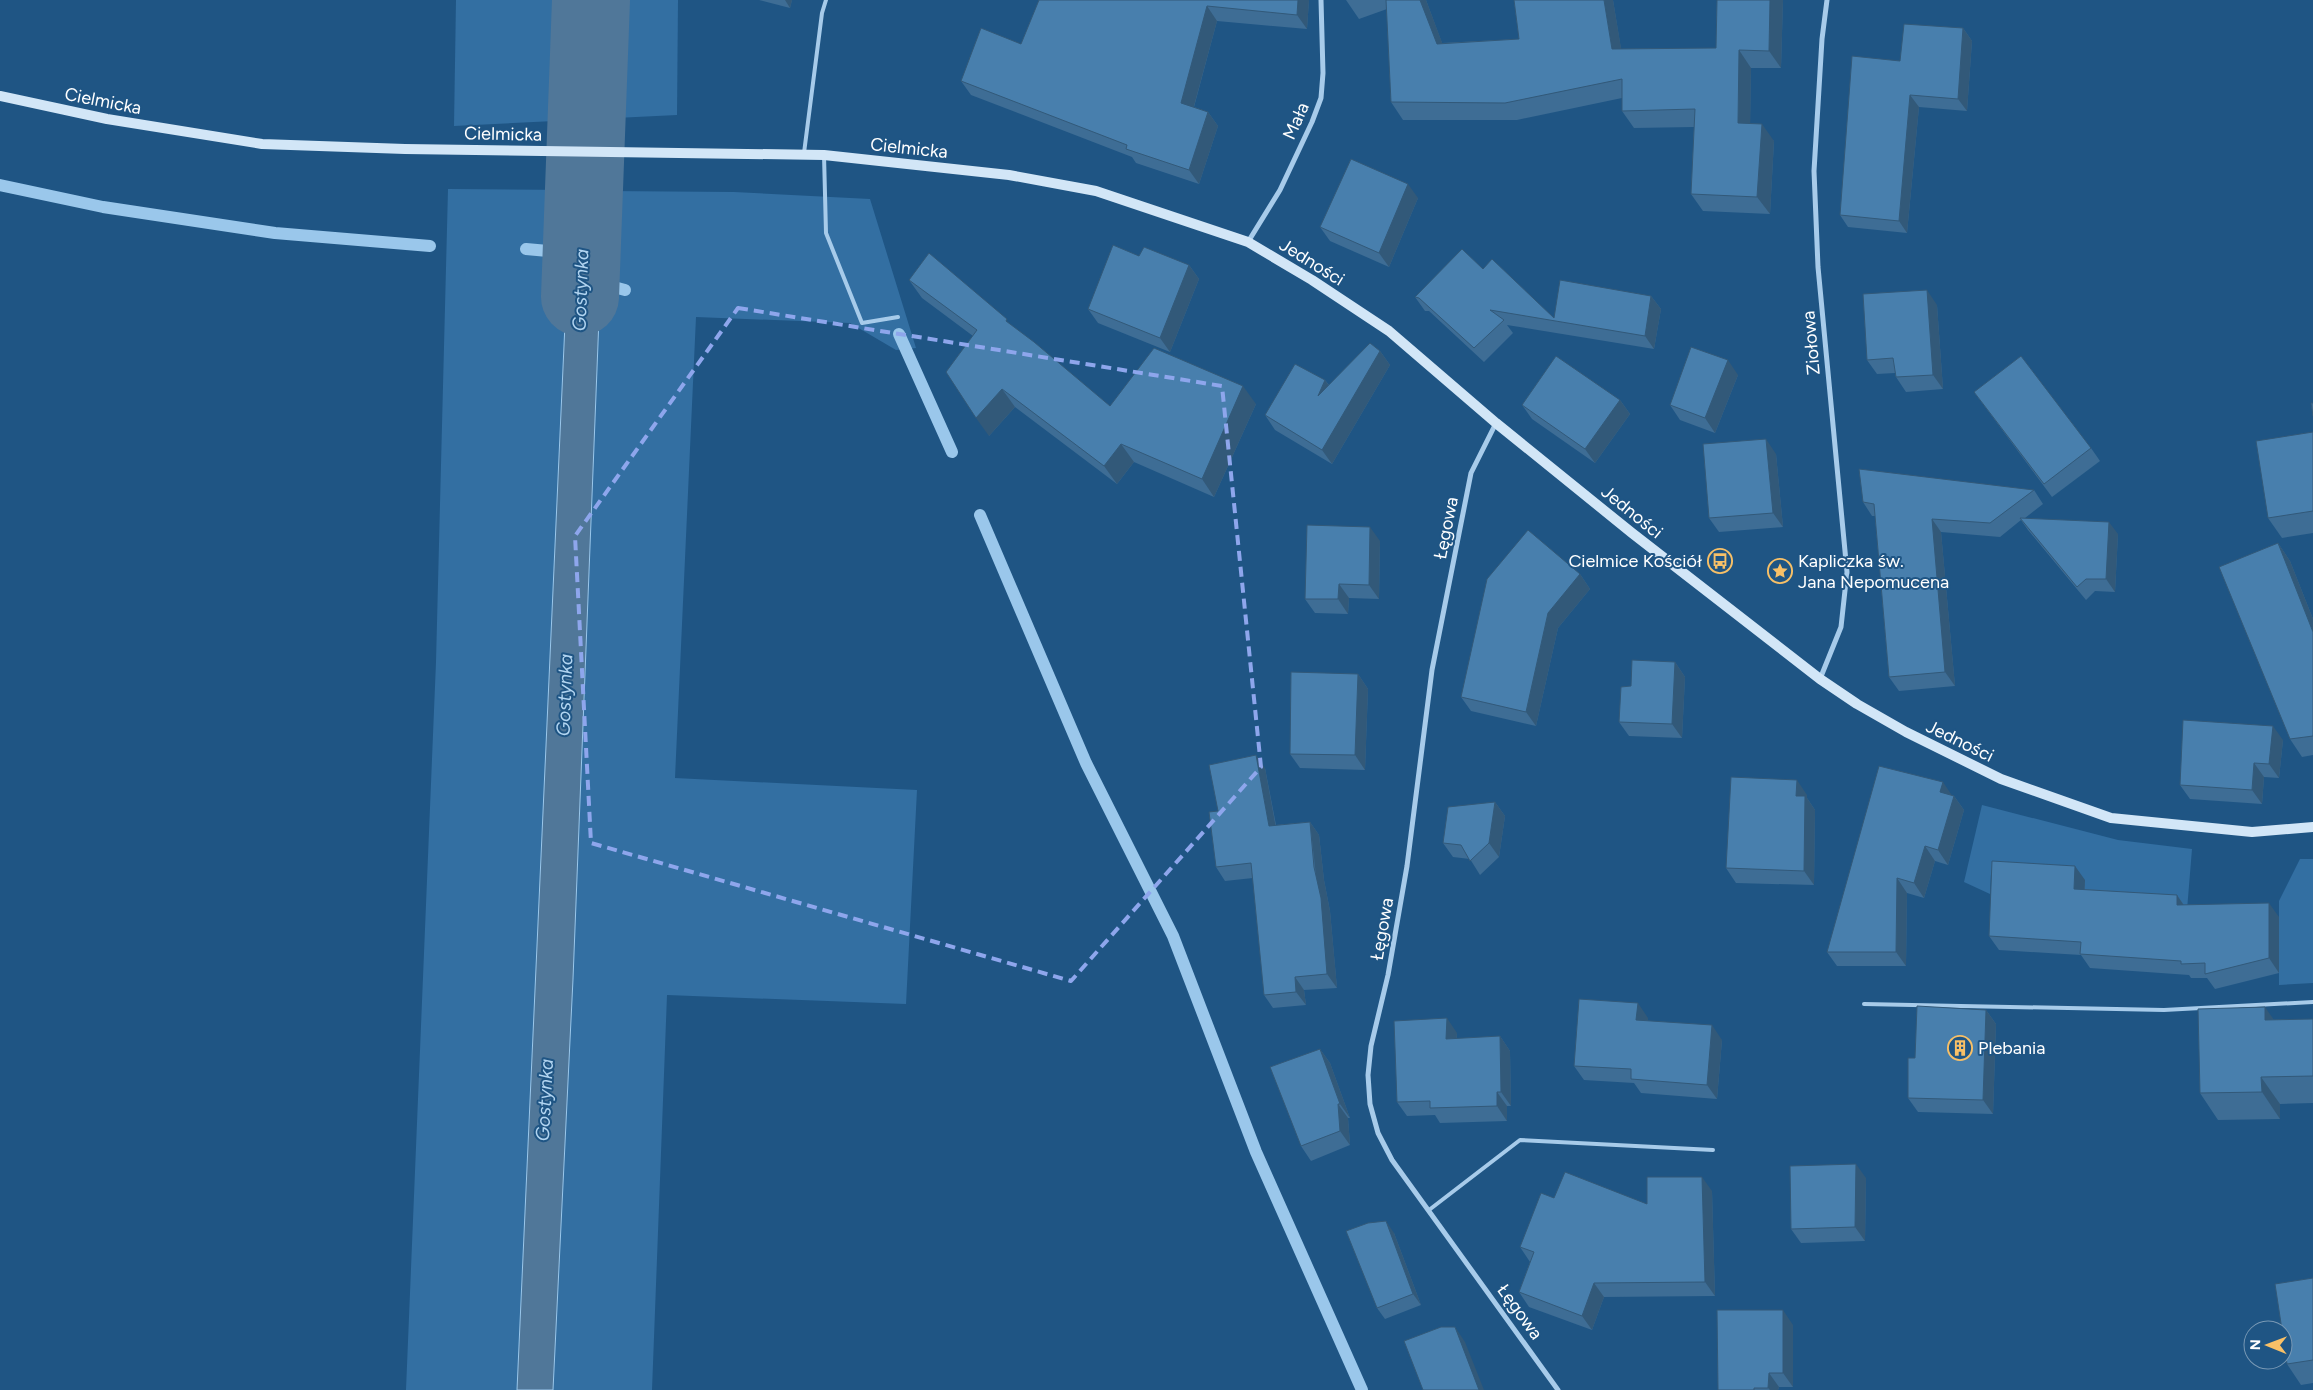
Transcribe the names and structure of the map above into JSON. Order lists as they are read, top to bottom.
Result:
{
  "streets": {
    "street": [
      "Cielmicka",
      "Mała",
      "Jedności",
      "Ziołowa",
      "Łęgowa"
    ]
  },
  "crossings": [
    ["Cielmicka", "Jedności"],
    ["Mała", "Jedności"],
    ["Jedności", "Ziołowa"],
    ["Jedności", "Łęgowa"]
  ],
  "water": ["Gostynka"],
  "places": {
    "bus stop": ["Cielmice Kościół"],
    "place": ["Kapliczka św. Jana Nepomucena"],
    "building": ["Plebania"]
  },
  "north": "left"
}
